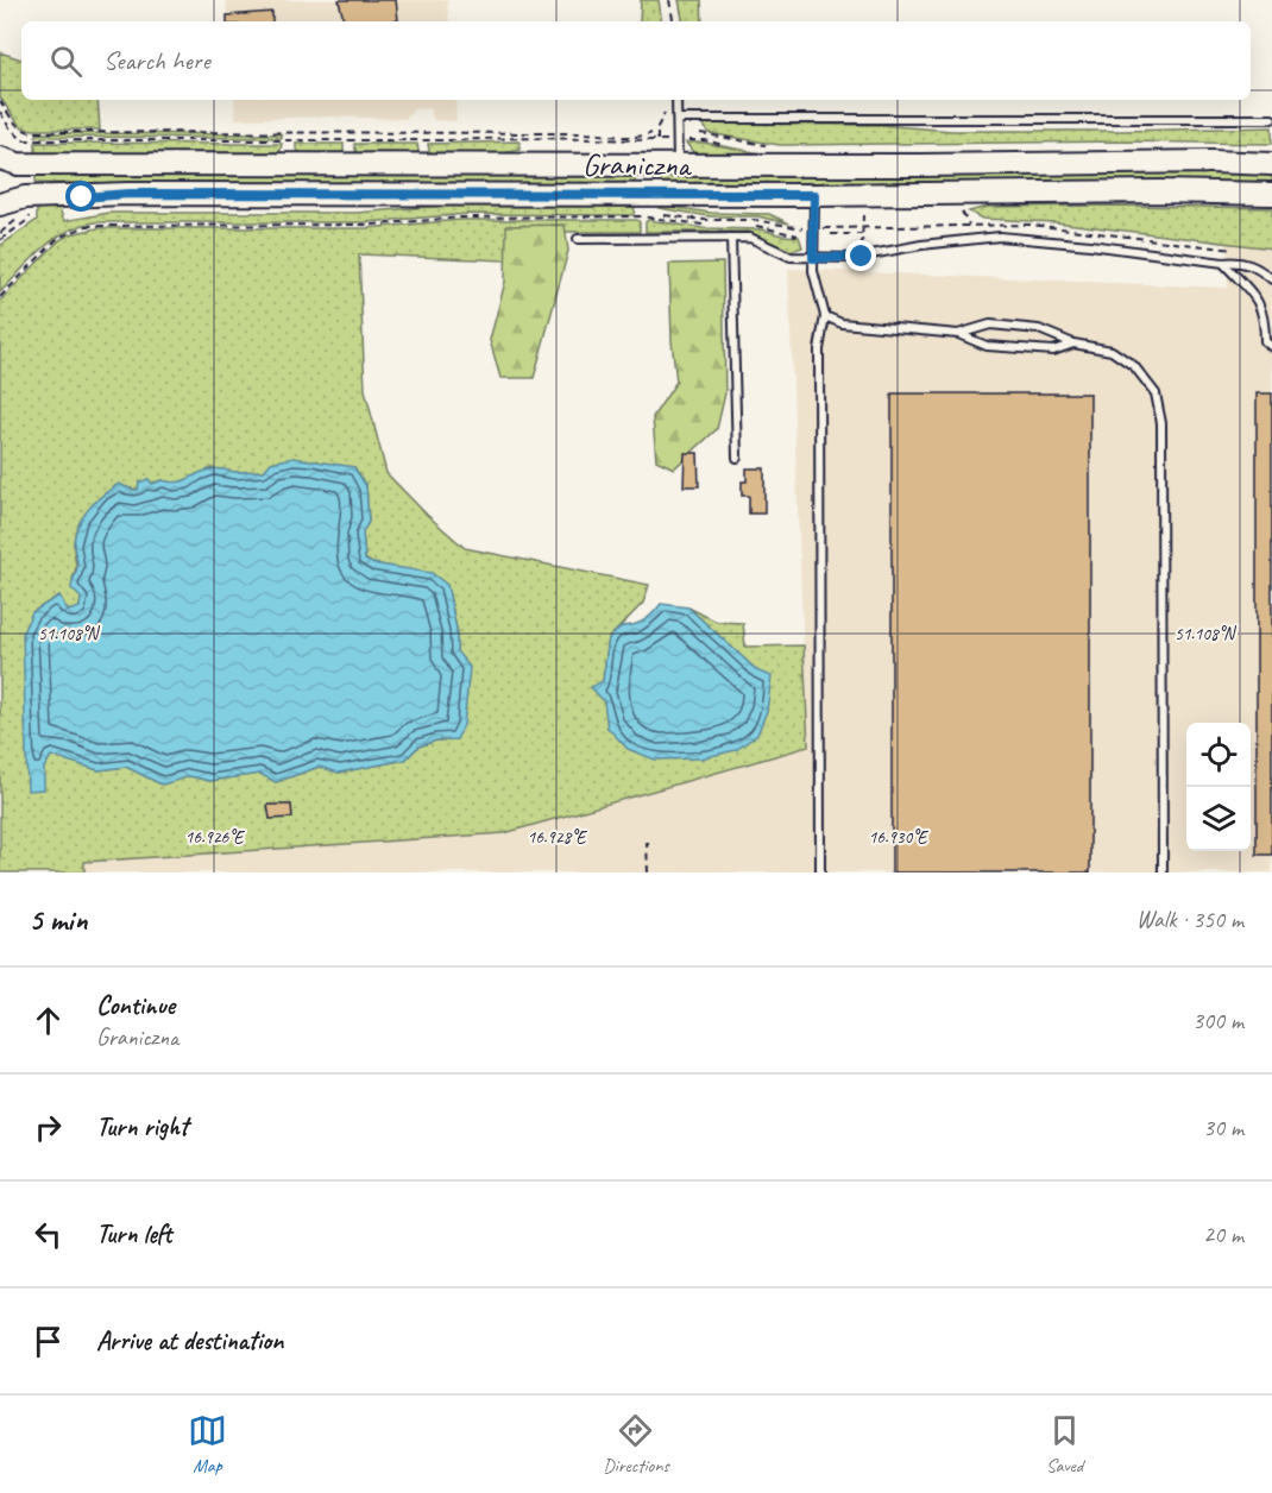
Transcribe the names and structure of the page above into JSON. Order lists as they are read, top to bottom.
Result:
{
  "streets": {
    "main road": ["Graniczna"]
  },
  "page": {
    "search": "Search here",
    "heading": ["5 min", "Walk · 350 m"],
    "list": [
      ["Continue", "Graniczna", "300 m"],
      ["Turn right", "30 m"],
      ["Turn left", "20 m"],
      "Arrive at destination"
    ],
    "nav": ["Map", "Directions", "Saved"]
  },
  "coordinates": [
    "51.108°N",
    "16.926°E",
    "16.928°E",
    "16.930°E"
  ]
}
